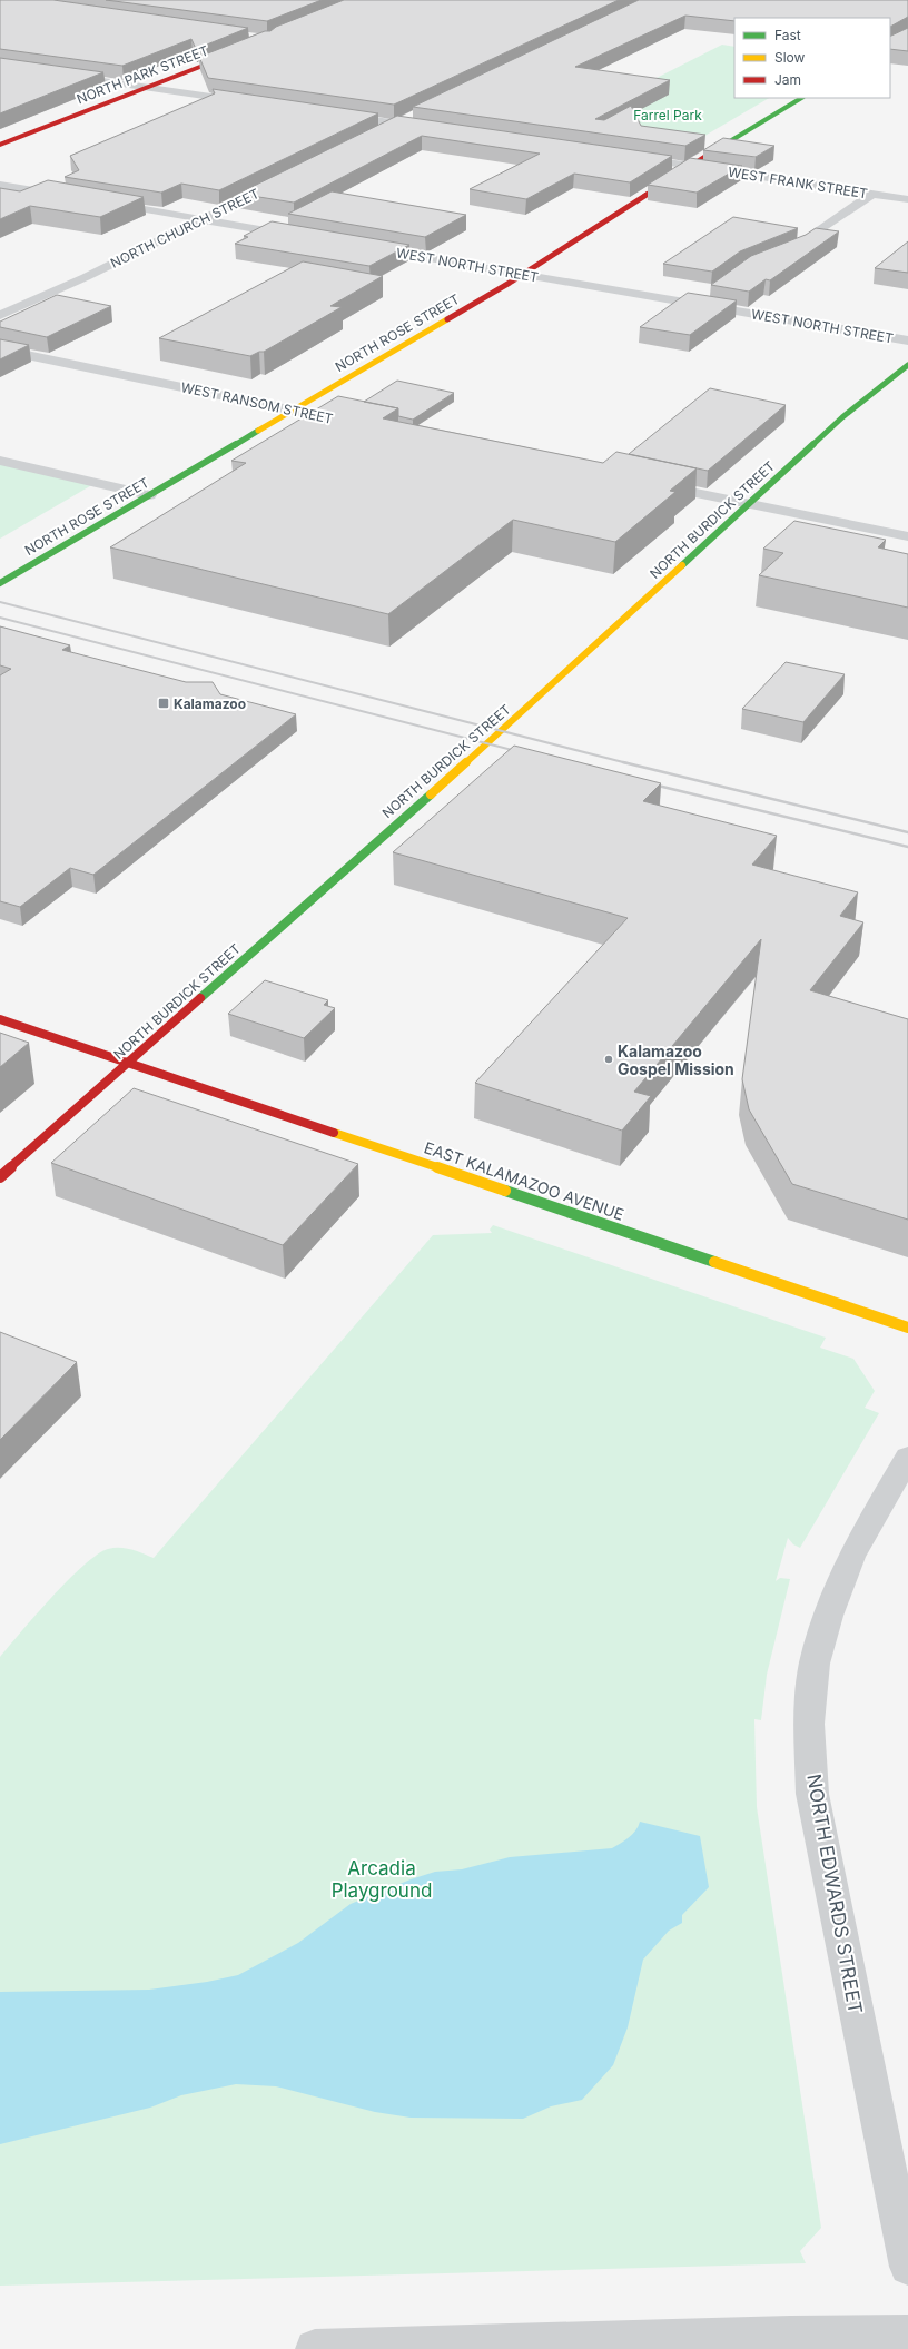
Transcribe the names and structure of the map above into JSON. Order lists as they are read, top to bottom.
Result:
{
  "streets": {
    "street": [
      "NORTH PARK STREET",
      "WEST FRANK STREET",
      "NORTH CHURCH STREET",
      "WEST NORTH STREET",
      "NORTH ROSE STREET",
      "WEST RANSOM STREET",
      "NORTH BURDICK STREET",
      "EAST KALAMAZOO AVENUE",
      "NORTH EDWARDS STREET"
    ]
  },
  "crossings": [
    ["WEST FRANK STREET", "NORTH ROSE STREET"],
    ["WEST NORTH STREET", "NORTH ROSE STREET"],
    ["NORTH ROSE STREET", "WEST RANSOM STREET"],
    ["NORTH BURDICK STREET", "EAST KALAMAZOO AVENUE"]
  ],
  "parks": ["Farrel Park", "Arcadia Playground"],
  "places": {
    "transit": ["Kalamazoo"],
    "other": ["Kalamazoo Gospel Mission"]
  },
  "legend": ["Fast", "Slow", "Jam"]
}
